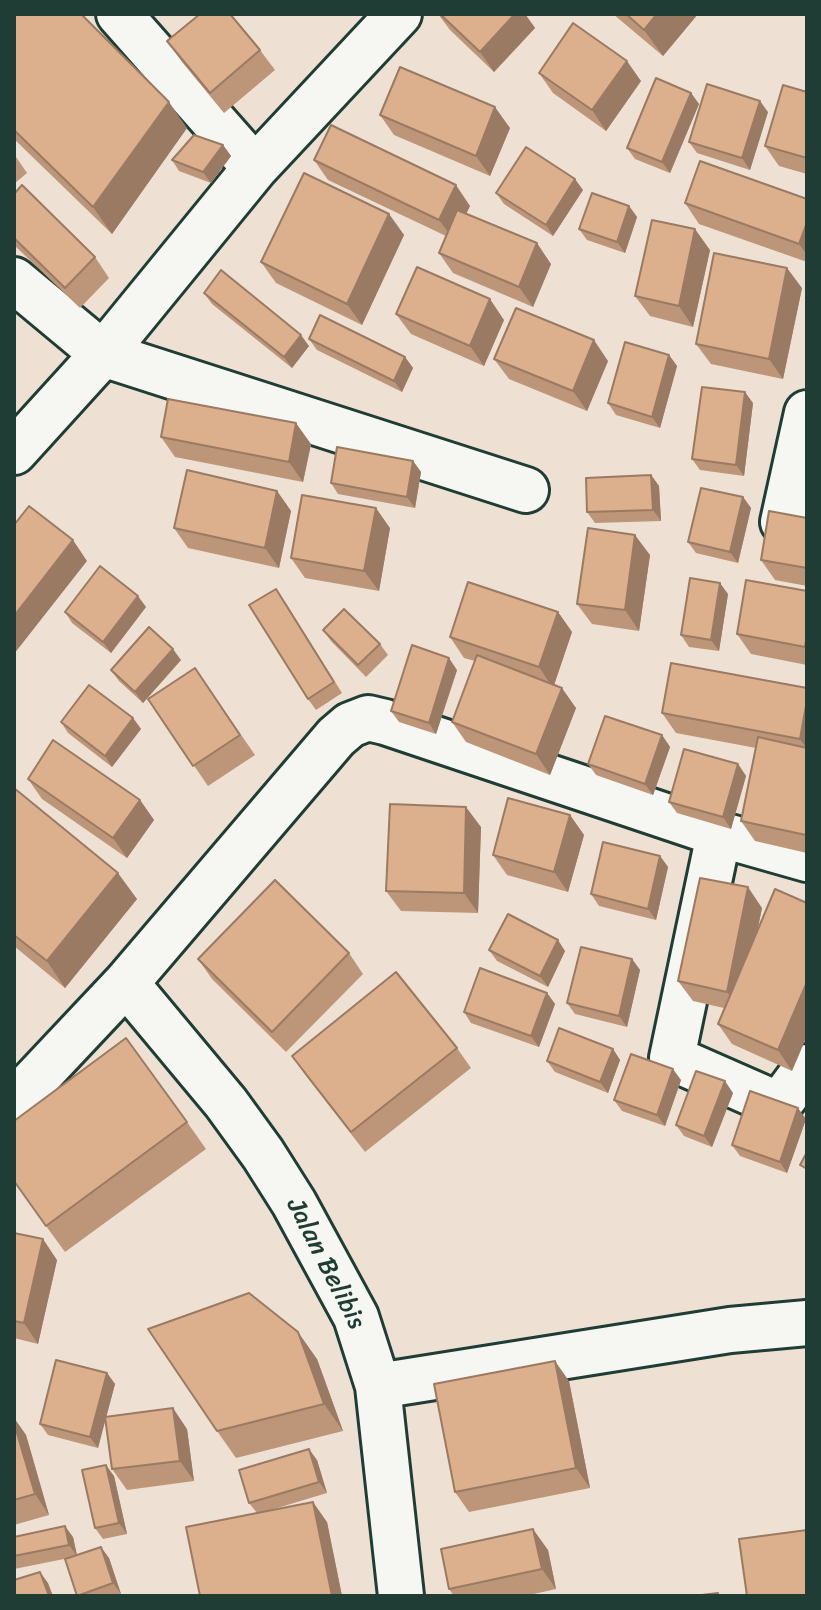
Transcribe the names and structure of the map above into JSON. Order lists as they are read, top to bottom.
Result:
{
  "streets": {
    "street": ["Jalan Belibis"]
  }
}
